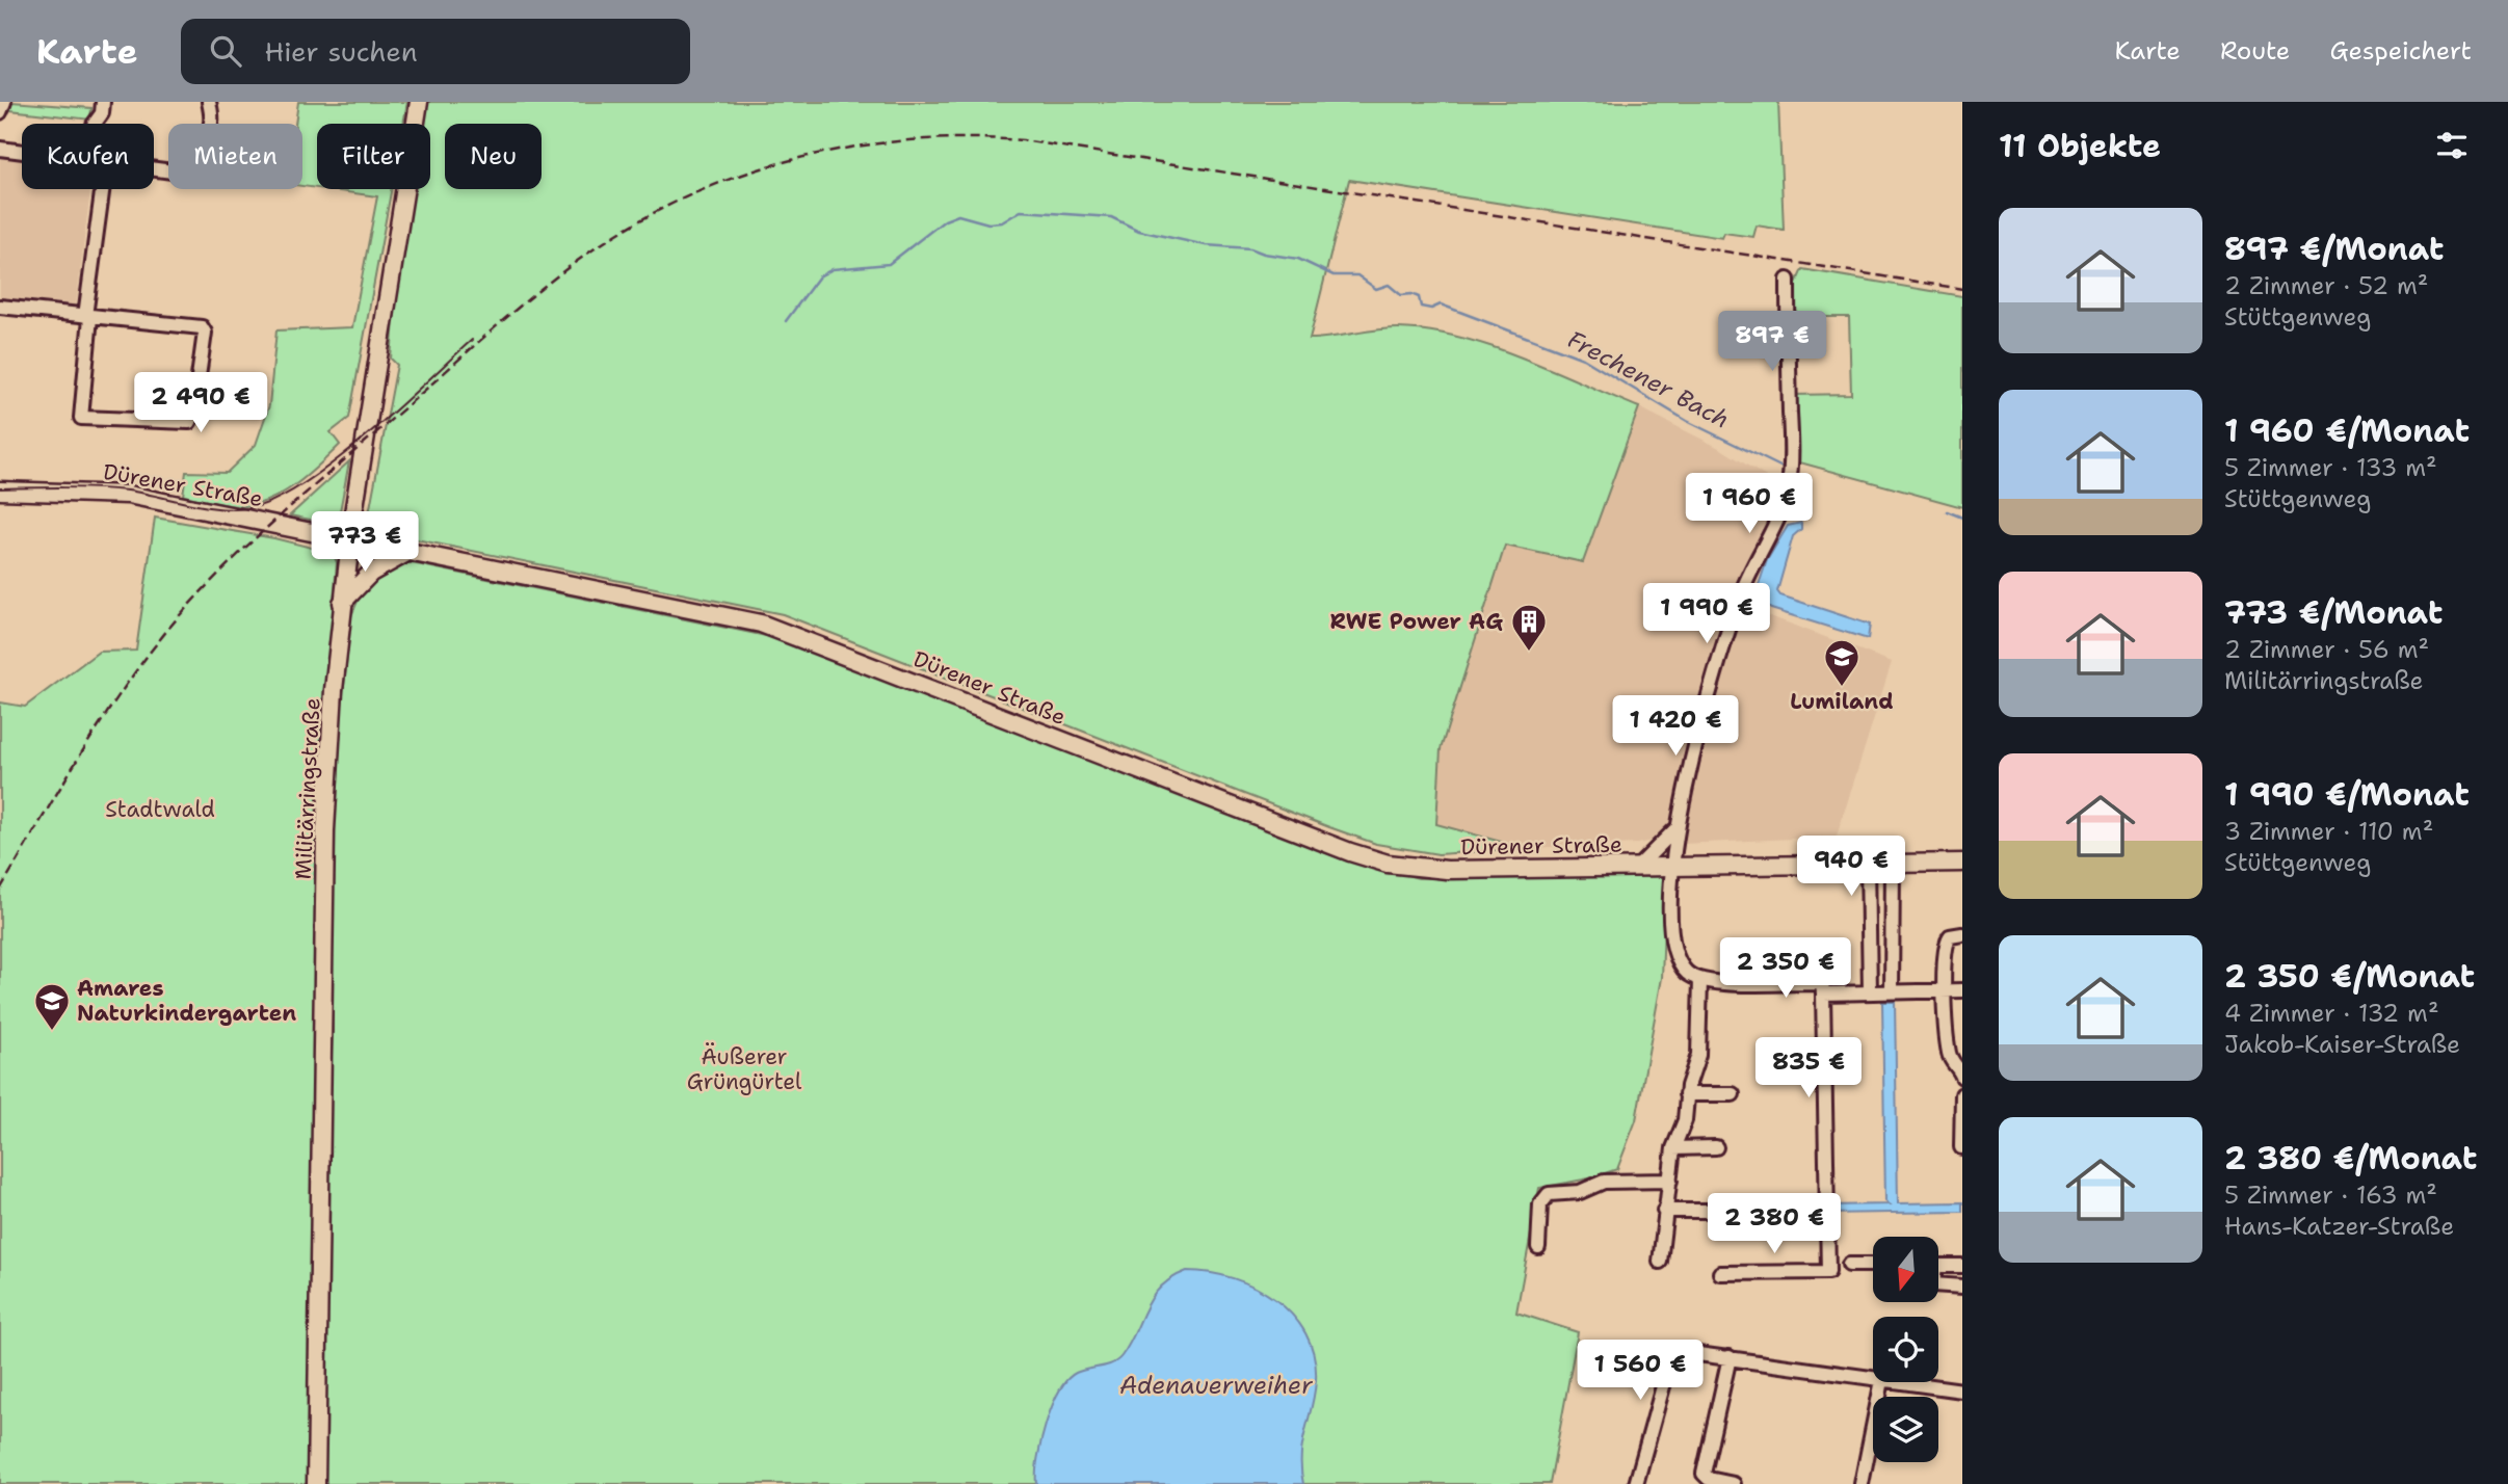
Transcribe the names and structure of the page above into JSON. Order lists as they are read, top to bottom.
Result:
{
  "streets": {
    "main road": ["Dürener Straße", "Militärringstraße"]
  },
  "crossings": [
    ["Dürener Straße", "Militärringstraße"]
  ],
  "water": ["Frechener Bach", "Adenauerweiher"],
  "parks": ["Stadtwald", "Äußerer Grüngürtel"],
  "places": {
    "building": ["RWE Power AG"],
    "school or university": ["Lumiland", "Amares Naturkindergarten"]
  },
  "north": "bottom",
  "page": {
    "header": "Karte",
    "search": "Hier suchen",
    "nav": ["Karte", "Route", "Gespeichert"],
    "heading": "11 Objekte",
    "chip": [
      "Kaufen",
      "Mieten",
      "Filter",
      "Neu"
    ],
    "list": [
      {
        "name": "897 €/Monat",
        "note": "2 Zimmer · 52 m² · Stüttgenweg"
      },
      {
        "name": "1 960 €/Monat",
        "note": "5 Zimmer · 133 m² · Stüttgenweg"
      },
      {
        "name": "773 €/Monat",
        "note": "2 Zimmer · 56 m² · Militärringstraße"
      },
      {
        "name": "1 990 €/Monat",
        "note": "3 Zimmer · 110 m² · Stüttgenweg"
      },
      {
        "name": "2 350 €/Monat",
        "note": "4 Zimmer · 132 m² · Jakob-Kaiser-Straße"
      },
      {
        "name": "2 380 €/Monat",
        "note": "5 Zimmer · 163 m² · Hans-Katzer-Straße"
      }
    ],
    "price": [
      "897 €",
      "2 490 €",
      "1 960 €",
      "773 €",
      "1 990 €",
      "1 420 €",
      "940 €",
      "2 350 €",
      "835 €",
      "2 380 €",
      "1 560 €"
    ]
  }
}
